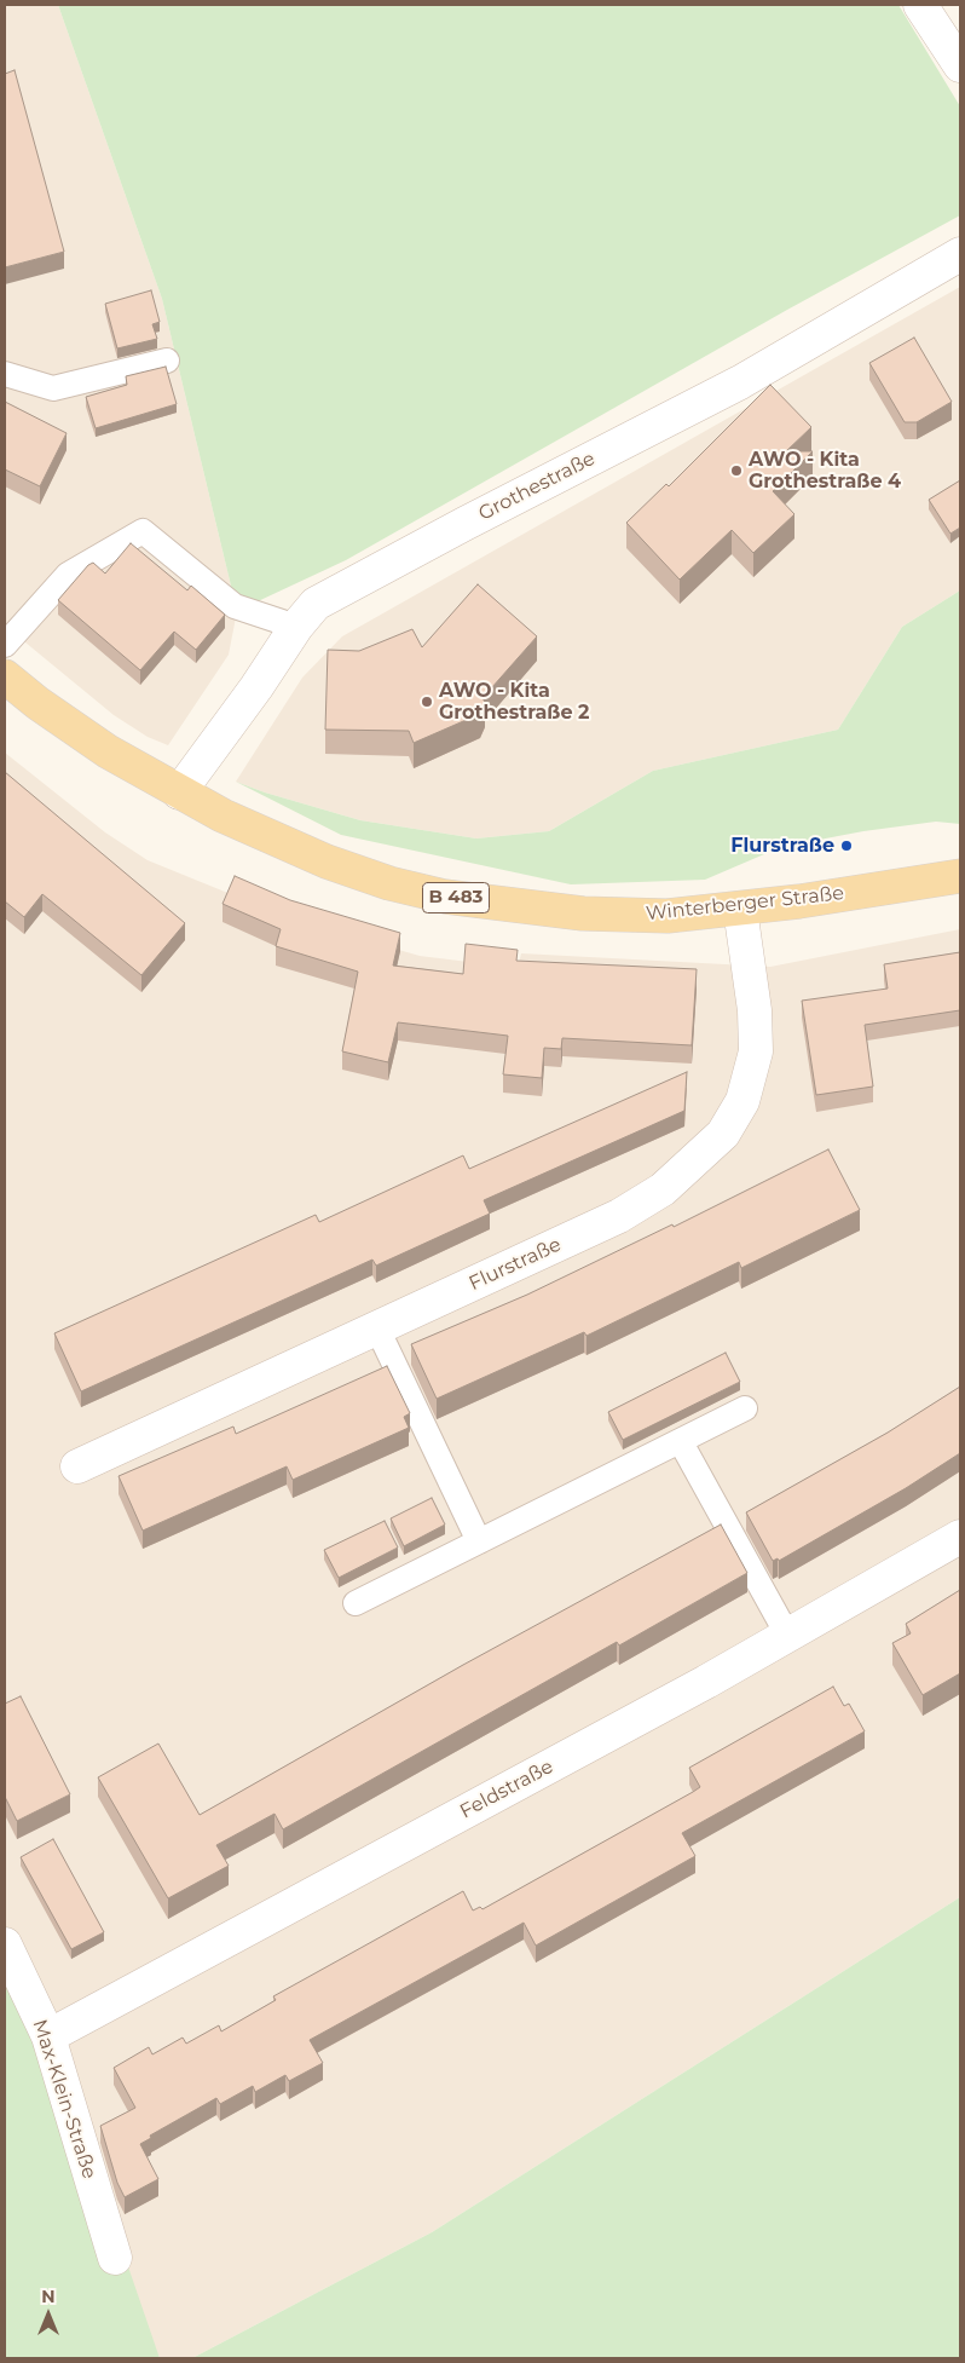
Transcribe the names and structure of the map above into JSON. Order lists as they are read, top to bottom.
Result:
{
  "streets": {
    "main road": ["B 483", "Winterberger Straße"],
    "street": [
      "Grothestraße",
      "Flurstraße",
      "Feldstraße",
      "Max-Klein-Straße"
    ]
  },
  "crossings": [
    ["Grothestraße", "Winterberger Straße"],
    ["Winterberger Straße", "Flurstraße"],
    ["Feldstraße", "Max-Klein-Straße"]
  ],
  "places": ["AWO - Kita Grothestraße 4", "AWO - Kita Grothestraße 2", "Flurstraße"],
  "north": "top"
}
